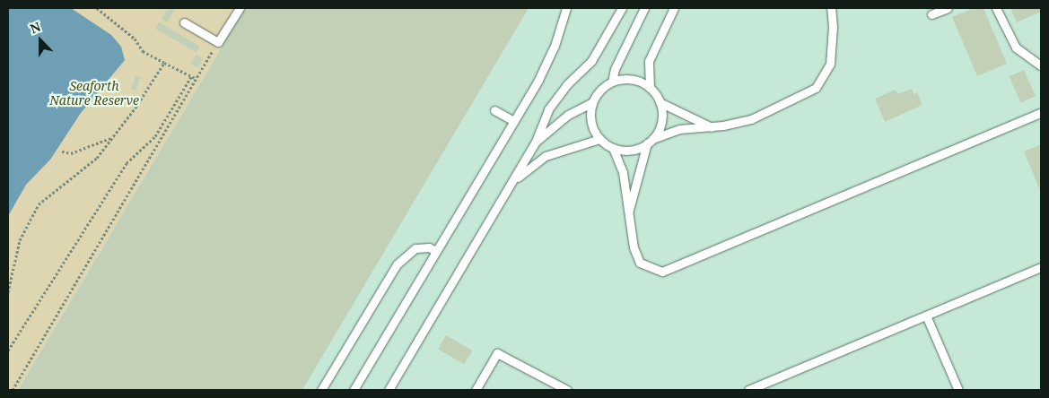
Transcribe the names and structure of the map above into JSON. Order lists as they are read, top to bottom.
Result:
{
  "parks": ["Seaforth Nature Reserve"],
  "north": "top"
}
